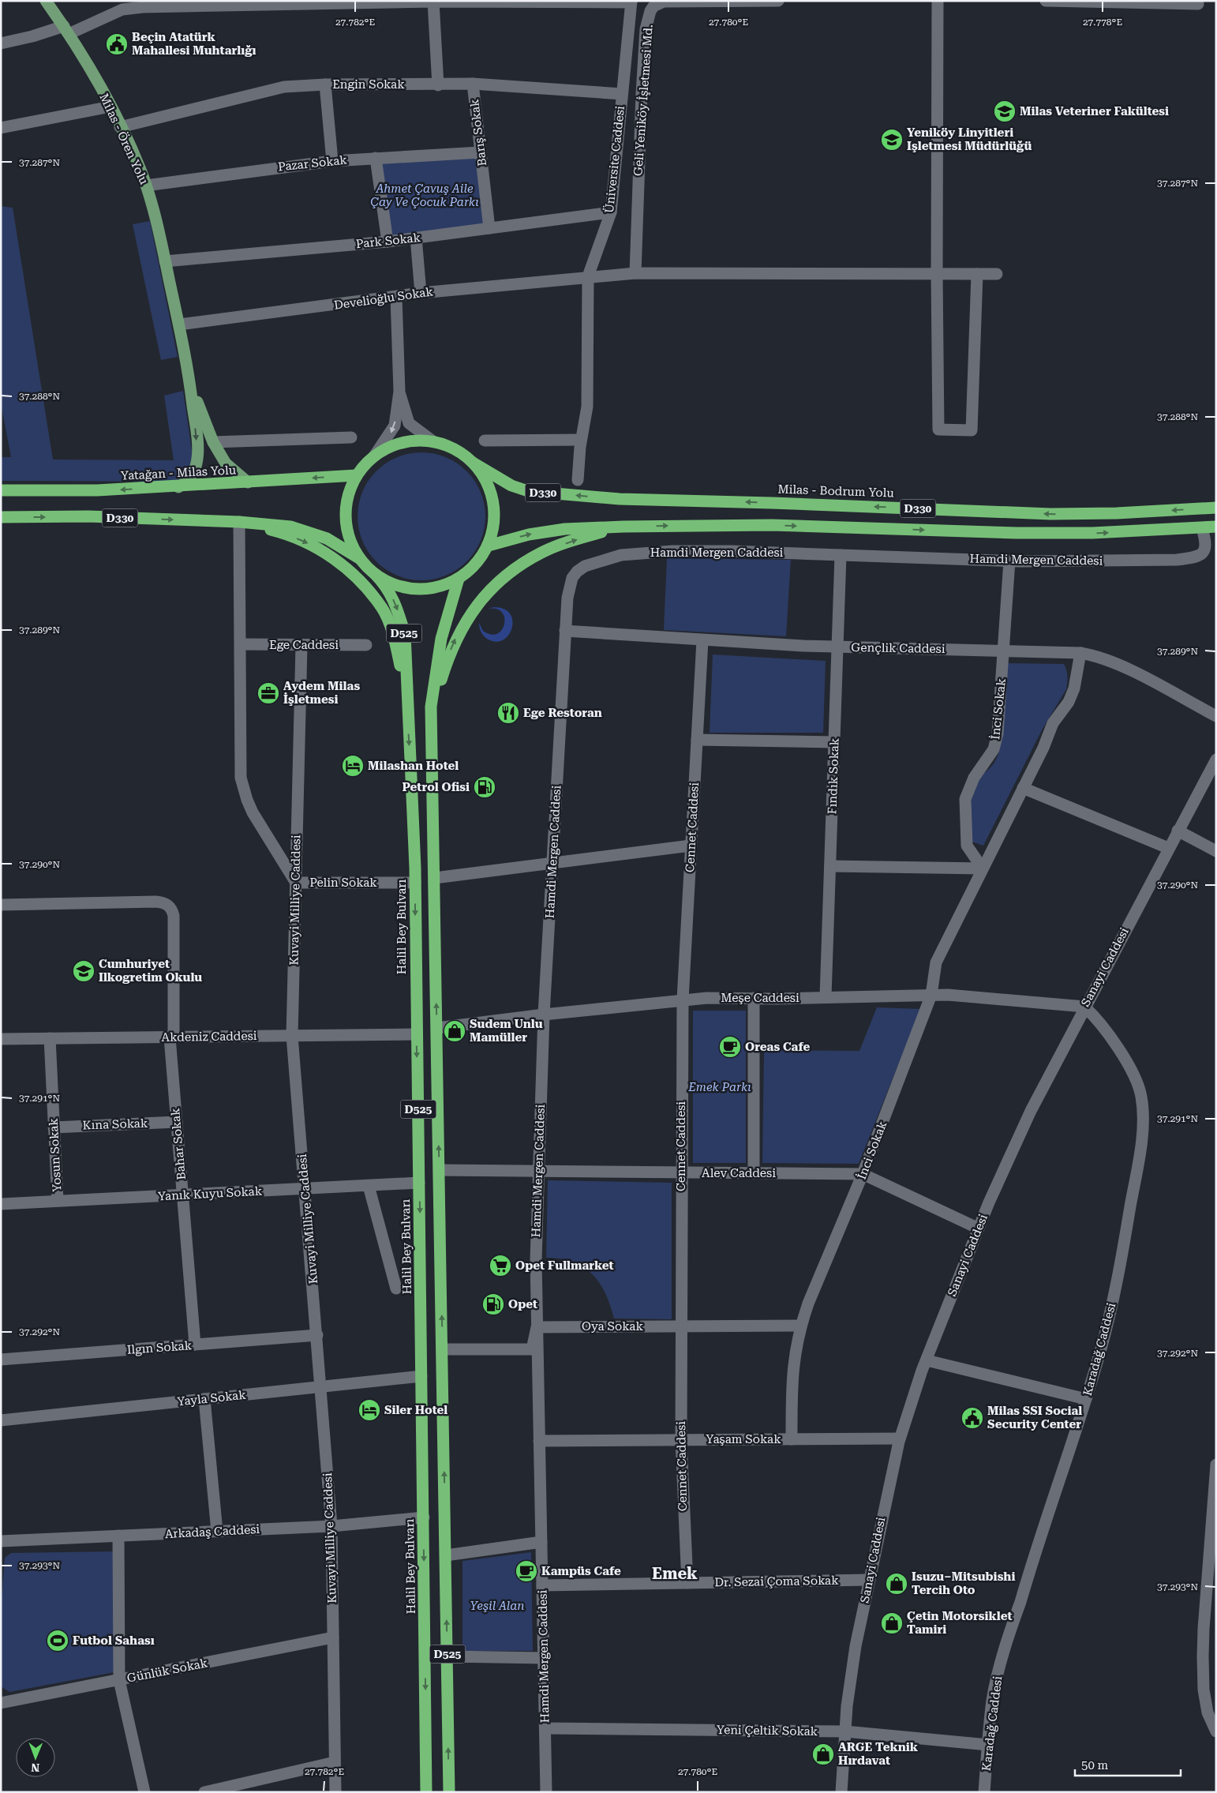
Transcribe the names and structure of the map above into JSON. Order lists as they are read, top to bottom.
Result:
{
  "streets": {
    "highway": [
      "Yatağan - Milas Yolu",
      "Milas - Bodrum Yolu",
      "D330",
      "D525",
      "Halil Bey Bulvarı"
    ],
    "main road": ["Milas - Ören Yolu"],
    "street": [
      "Engin Sokak",
      "Geli Yeniköy İşletmesi Md.",
      "Barış Sokak",
      "Üniversite Caddesi",
      "Pazar Sokak",
      "Park Sokak",
      "Develioğlu Sokak",
      "Hamdi Mergen Caddesi",
      "Ege Caddesi",
      "Gençlik Caddesi",
      "İnci Sokak",
      "Fındık Sokak",
      "Cennet Caddesi",
      "Pelin Sokak",
      "Kuvayi Milliye Caddesi",
      "Sanayi Caddesi",
      "Meşe Caddesi",
      "Akdeniz Caddesi",
      "Kına Sokak",
      "Bahar Sokak",
      "Yosun Sokak",
      "Alev Caddesi",
      "Yanık Kuyu Sokak",
      "Oya Sokak",
      "Ilgın Sokak",
      "Karadağ Caddesi",
      "Yayla Sokak",
      "Yaşam Sokak",
      "Arkadaş Caddesi",
      "Dr. Sezai Çoma Sokak",
      "Günlük Sokak",
      "Yeni Çeltik Sokak"
    ]
  },
  "crossings": [
    ["Engin Sokak", "Barış Sokak"],
    ["Engin Sokak", "Milas - Ören Yolu"],
    ["Engin Sokak", "Üniversite Caddesi"],
    ["Barış Sokak", "Pazar Sokak"],
    ["Barış Sokak", "Park Sokak"],
    ["Milas - Ören Yolu", "Pazar Sokak"],
    ["Milas - Ören Yolu", "Park Sokak"],
    ["Milas - Ören Yolu", "Develioğlu Sokak"],
    ["Üniversite Caddesi", "Park Sokak"],
    ["Üniversite Caddesi", "Develioğlu Sokak"],
    ["D330", "Hamdi Mergen Caddesi"],
    ["Hamdi Mergen Caddesi", "Gençlik Caddesi"],
    ["Hamdi Mergen Caddesi", "İnci Sokak"],
    ["Hamdi Mergen Caddesi", "Fındık Sokak"],
    ["Hamdi Mergen Caddesi", "Meşe Caddesi"],
    ["Hamdi Mergen Caddesi", "Alev Caddesi"],
    ["Hamdi Mergen Caddesi", "Oya Sokak"],
    ["Hamdi Mergen Caddesi", "Yaşam Sokak"],
    ["Hamdi Mergen Caddesi", "Dr. Sezai Çoma Sokak"],
    ["Hamdi Mergen Caddesi", "Yeni Çeltik Sokak"],
    ["D525", "Halil Bey Bulvarı"],
    ["D525", "Meşe Caddesi"],
    ["D525", "Alev Caddesi"],
    ["Ege Caddesi", "Kuvayi Milliye Caddesi"],
    ["Gençlik Caddesi", "İnci Sokak"],
    ["Gençlik Caddesi", "Fındık Sokak"],
    ["Gençlik Caddesi", "Cennet Caddesi"],
    ["İnci Sokak", "Meşe Caddesi"],
    ["İnci Sokak", "Alev Caddesi"],
    ["İnci Sokak", "Oya Sokak"],
    ["İnci Sokak", "Yaşam Sokak"],
    ["Fındık Sokak", "Meşe Caddesi"],
    ["Cennet Caddesi", "Meşe Caddesi"],
    ["Cennet Caddesi", "Alev Caddesi"],
    ["Cennet Caddesi", "Oya Sokak"],
    ["Cennet Caddesi", "Yaşam Sokak"],
    ["Cennet Caddesi", "Dr. Sezai Çoma Sokak"],
    ["Pelin Sokak", "Kuvayi Milliye Caddesi"],
    ["Pelin Sokak", "Halil Bey Bulvarı"],
    ["Kuvayi Milliye Caddesi", "Akdeniz Caddesi"],
    ["Kuvayi Milliye Caddesi", "Yanık Kuyu Sokak"],
    ["Kuvayi Milliye Caddesi", "Ilgın Sokak"],
    ["Kuvayi Milliye Caddesi", "Yayla Sokak"],
    ["Kuvayi Milliye Caddesi", "Arkadaş Caddesi"],
    ["Kuvayi Milliye Caddesi", "Günlük Sokak"],
    ["Halil Bey Bulvarı", "Akdeniz Caddesi"],
    ["Halil Bey Bulvarı", "Yanık Kuyu Sokak"],
    ["Halil Bey Bulvarı", "Yayla Sokak"],
    ["Halil Bey Bulvarı", "Arkadaş Caddesi"],
    ["Sanayi Caddesi", "Meşe Caddesi"],
    ["Sanayi Caddesi", "Alev Caddesi"],
    ["Sanayi Caddesi", "Karadağ Caddesi"],
    ["Sanayi Caddesi", "Yaşam Sokak"],
    ["Sanayi Caddesi", "Dr. Sezai Çoma Sokak"],
    ["Sanayi Caddesi", "Yeni Çeltik Sokak"],
    ["Meşe Caddesi", "Karadağ Caddesi"],
    ["Akdeniz Caddesi", "Bahar Sokak"],
    ["Akdeniz Caddesi", "Yosun Sokak"],
    ["Kına Sokak", "Bahar Sokak"],
    ["Kına Sokak", "Yosun Sokak"],
    ["Bahar Sokak", "Yanık Kuyu Sokak"],
    ["Bahar Sokak", "Ilgın Sokak"],
    ["Yosun Sokak", "Yanık Kuyu Sokak"],
    ["Karadağ Caddesi", "Yeni Çeltik Sokak"]
  ],
  "districts": ["Emek"],
  "parks": ["Ahmet Çavuş Aile Çay Ve Çocuk Parkı", "Emek Parkı", "Yeşil Alan"],
  "places": {
    "public building": ["Beçin Atatürk Mahallesi Muhtarlığı", "Milas SSI Social Security Center"],
    "school or university": ["Milas Veteriner Fakültesi", "Yeniköy Linyitleri Işletmesi Müdürlüğü", "Cumhuriyet Ilkogretim Okulu"],
    "office": ["Aydem Milas İşletmesi"],
    "restaurant": ["Ege Restoran"],
    "hotel": ["Milashan Hotel", "Siler Hotel"],
    "fuel station": ["Petrol Ofisi", "Opet"],
    "shop": [
      "Sudem Unlu Mamüller",
      "Isuzu–Mitsubishi Tercih Oto",
      "Çetin Motorsiklet Tamiri",
      "ARGE Teknik Hırdavat"
    ],
    "cafe": ["Oreas Cafe", "Kampüs Cafe"],
    "supermarket": ["Opet Fullmarket"],
    "sports": ["Futbol Sahası"]
  },
  "scale_bar": "50 m",
  "north": "bottom",
  "coordinates": [
    "27.782°E",
    "27.780°E",
    "27.778°E",
    "37.287°N",
    "37.288°N",
    "37.289°N",
    "37.290°N",
    "37.291°N",
    "37.292°N",
    "37.293°N"
  ]
}
